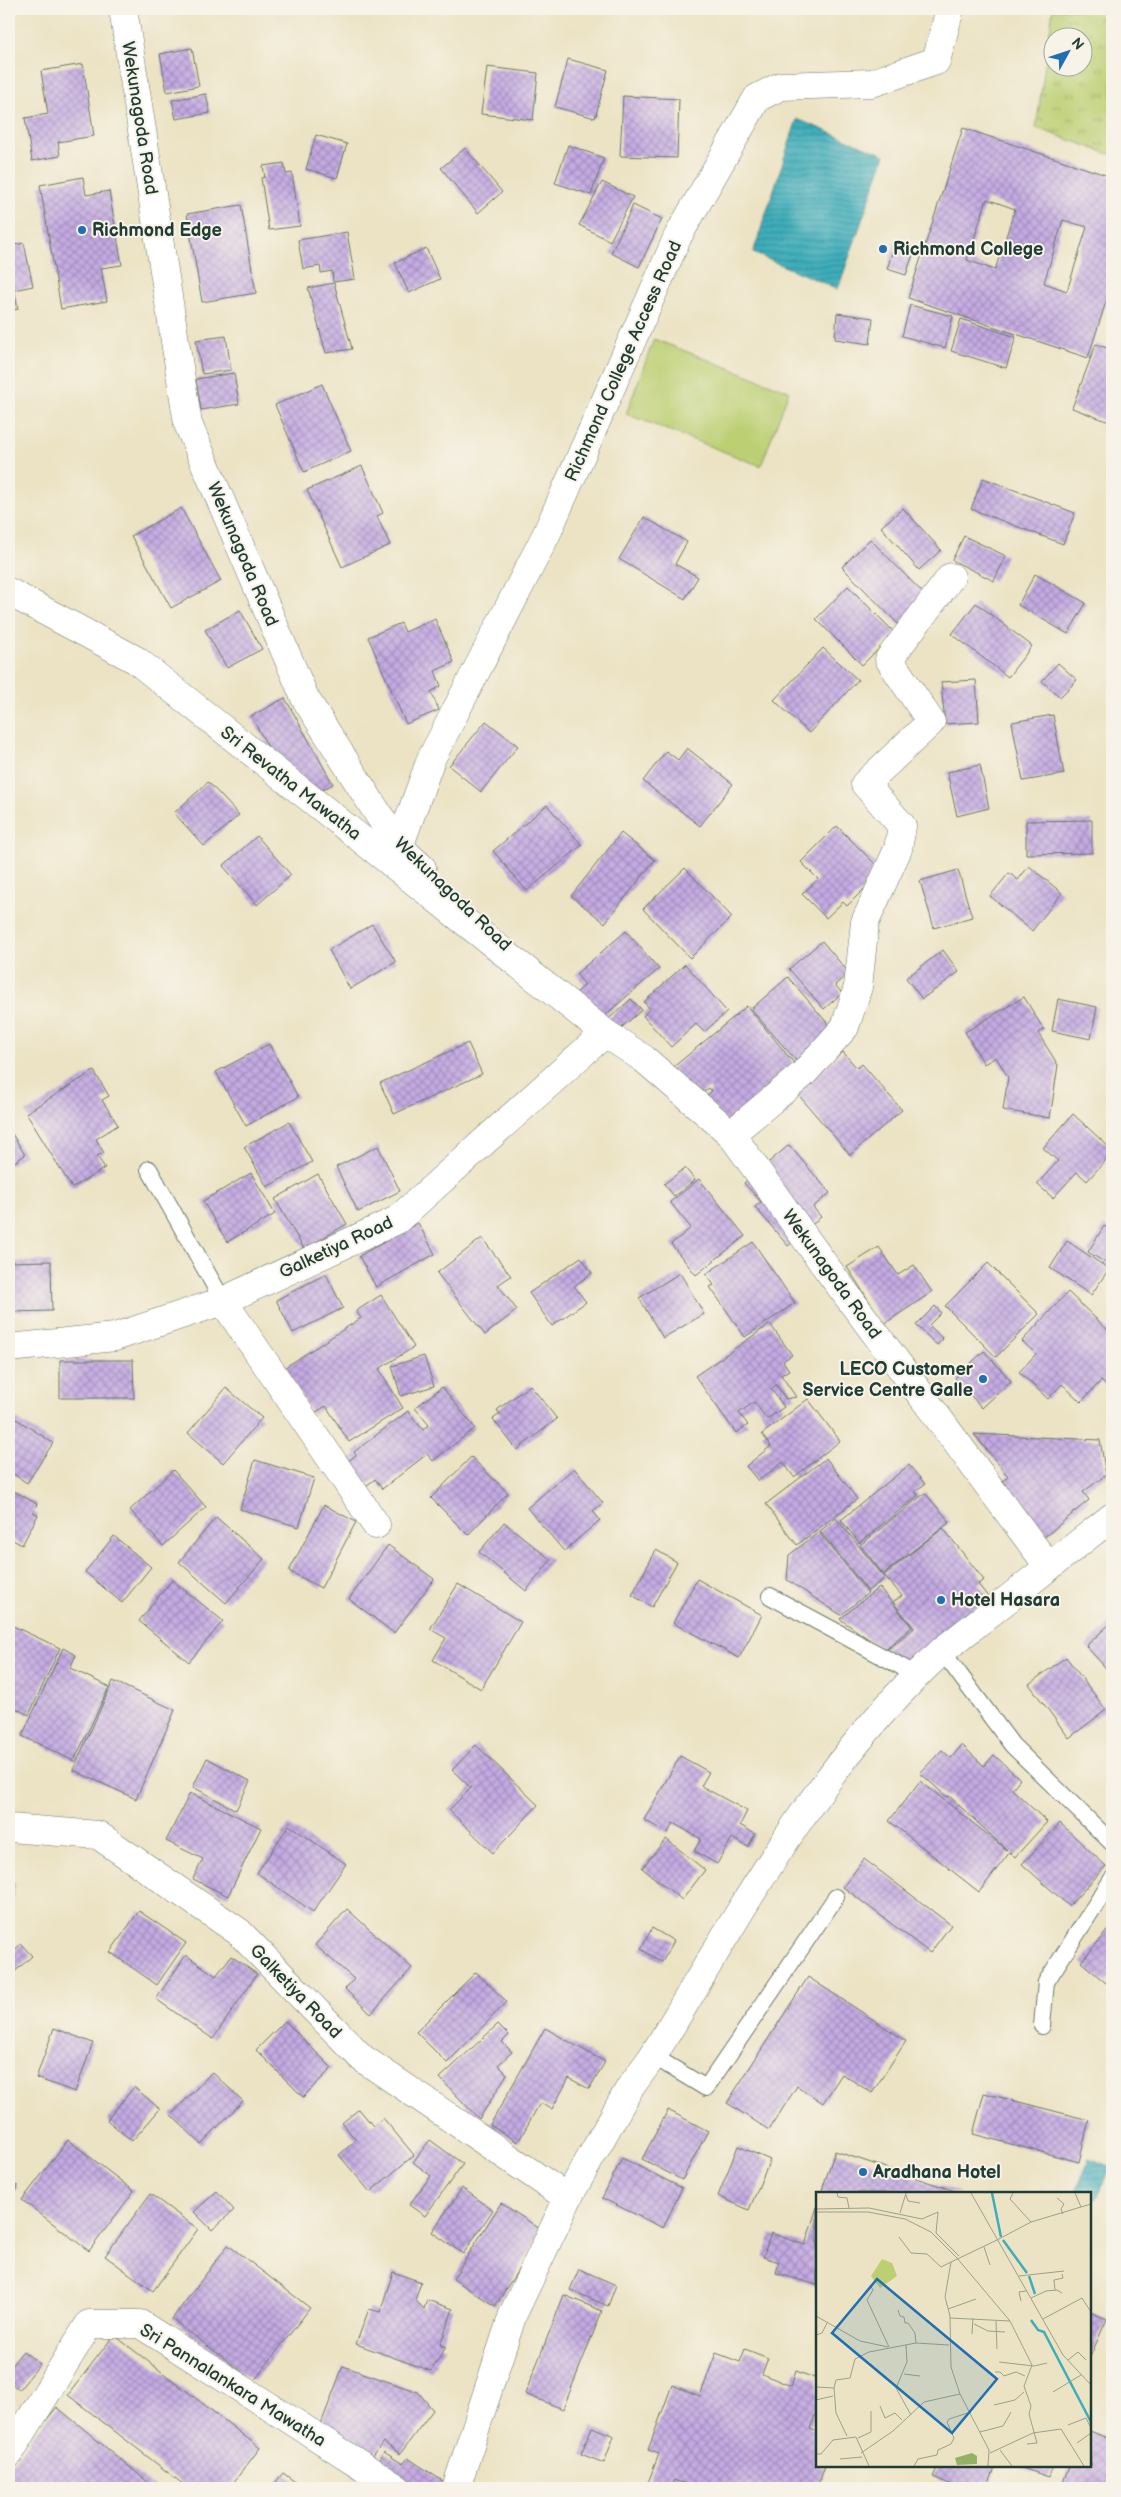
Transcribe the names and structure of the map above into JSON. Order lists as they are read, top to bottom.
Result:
{
  "streets": {
    "street": [
      "Wekunagoda Road",
      "Richmond College Access Road",
      "Sri Revatha Mawatha",
      "Galketiya Road",
      "Sri Pannalankara Mawatha"
    ]
  },
  "crossings": [
    ["Wekunagoda Road", "Richmond College Access Road"],
    ["Wekunagoda Road", "Sri Revatha Mawatha"],
    ["Wekunagoda Road", "Galketiya Road"],
    ["Sri Revatha Mawatha", "Galketiya Road"]
  ],
  "places": [
    "Richmond Edge",
    "Richmond College",
    "LECO Customer Service Centre Galle",
    "Hotel Hasara",
    "Aradhana Hotel"
  ],
  "north": "top right"
}
